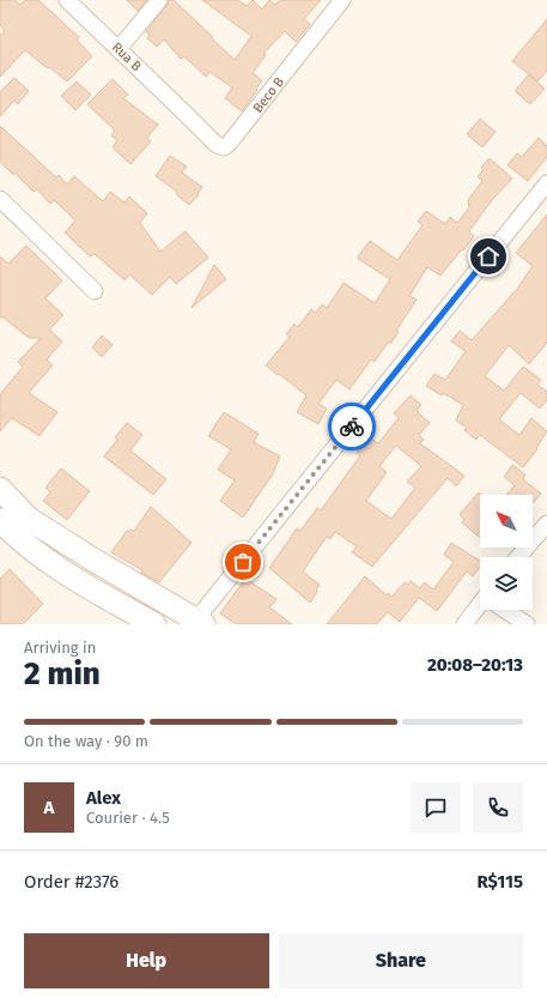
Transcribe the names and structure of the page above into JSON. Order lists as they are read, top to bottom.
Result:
{
  "streets": {
    "street": ["Rua B", "Beco B"]
  },
  "crossings": [
    ["Rua B", "Beco B"]
  ],
  "north": "top left",
  "page": {
    "heading": ["2 min", "Arriving in", "20:08–20:13"],
    "panel": [
      "Alex",
      "Courier · 4.5",
      "Order #2376",
      "R$115"
    ],
    "bar": "On the way · 90 m",
    "round": "A",
    "buttons": ["Help", "Share"]
  }
}
